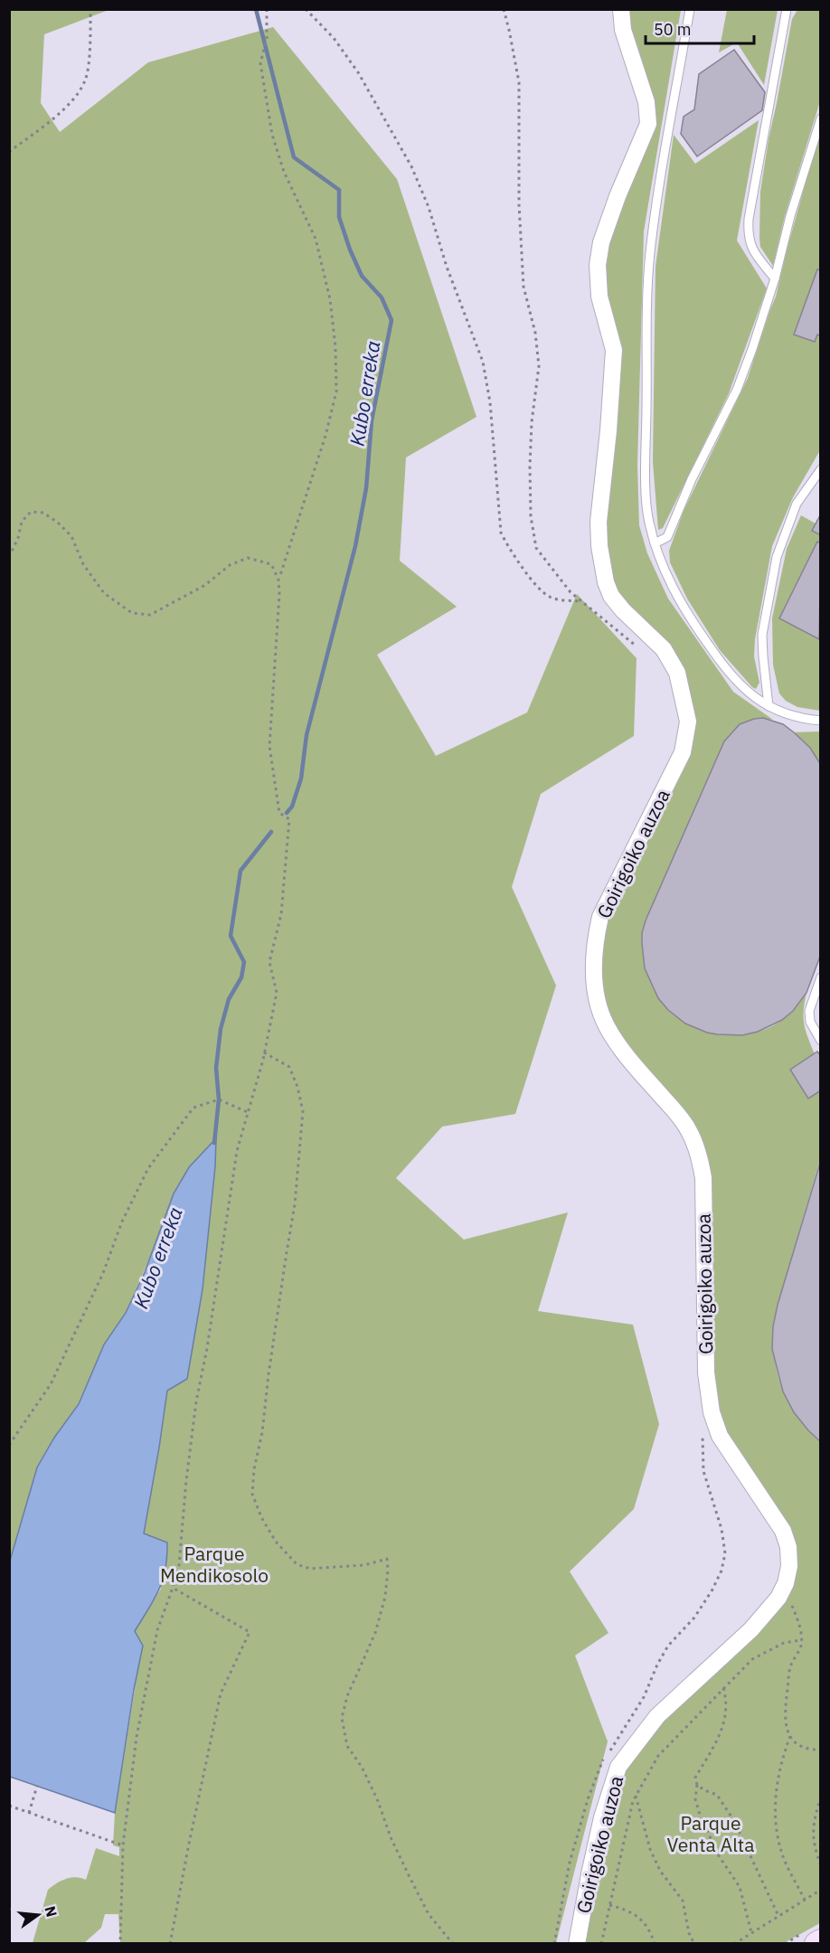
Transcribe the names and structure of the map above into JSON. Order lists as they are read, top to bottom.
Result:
{
  "streets": {
    "street": ["Goirigoiko auzoa"]
  },
  "water": ["Kubo erreka"],
  "parks": ["Parque Mendikosolo", "Parque Venta Alta"],
  "scale_bar": "50 m",
  "north": "right"
}
